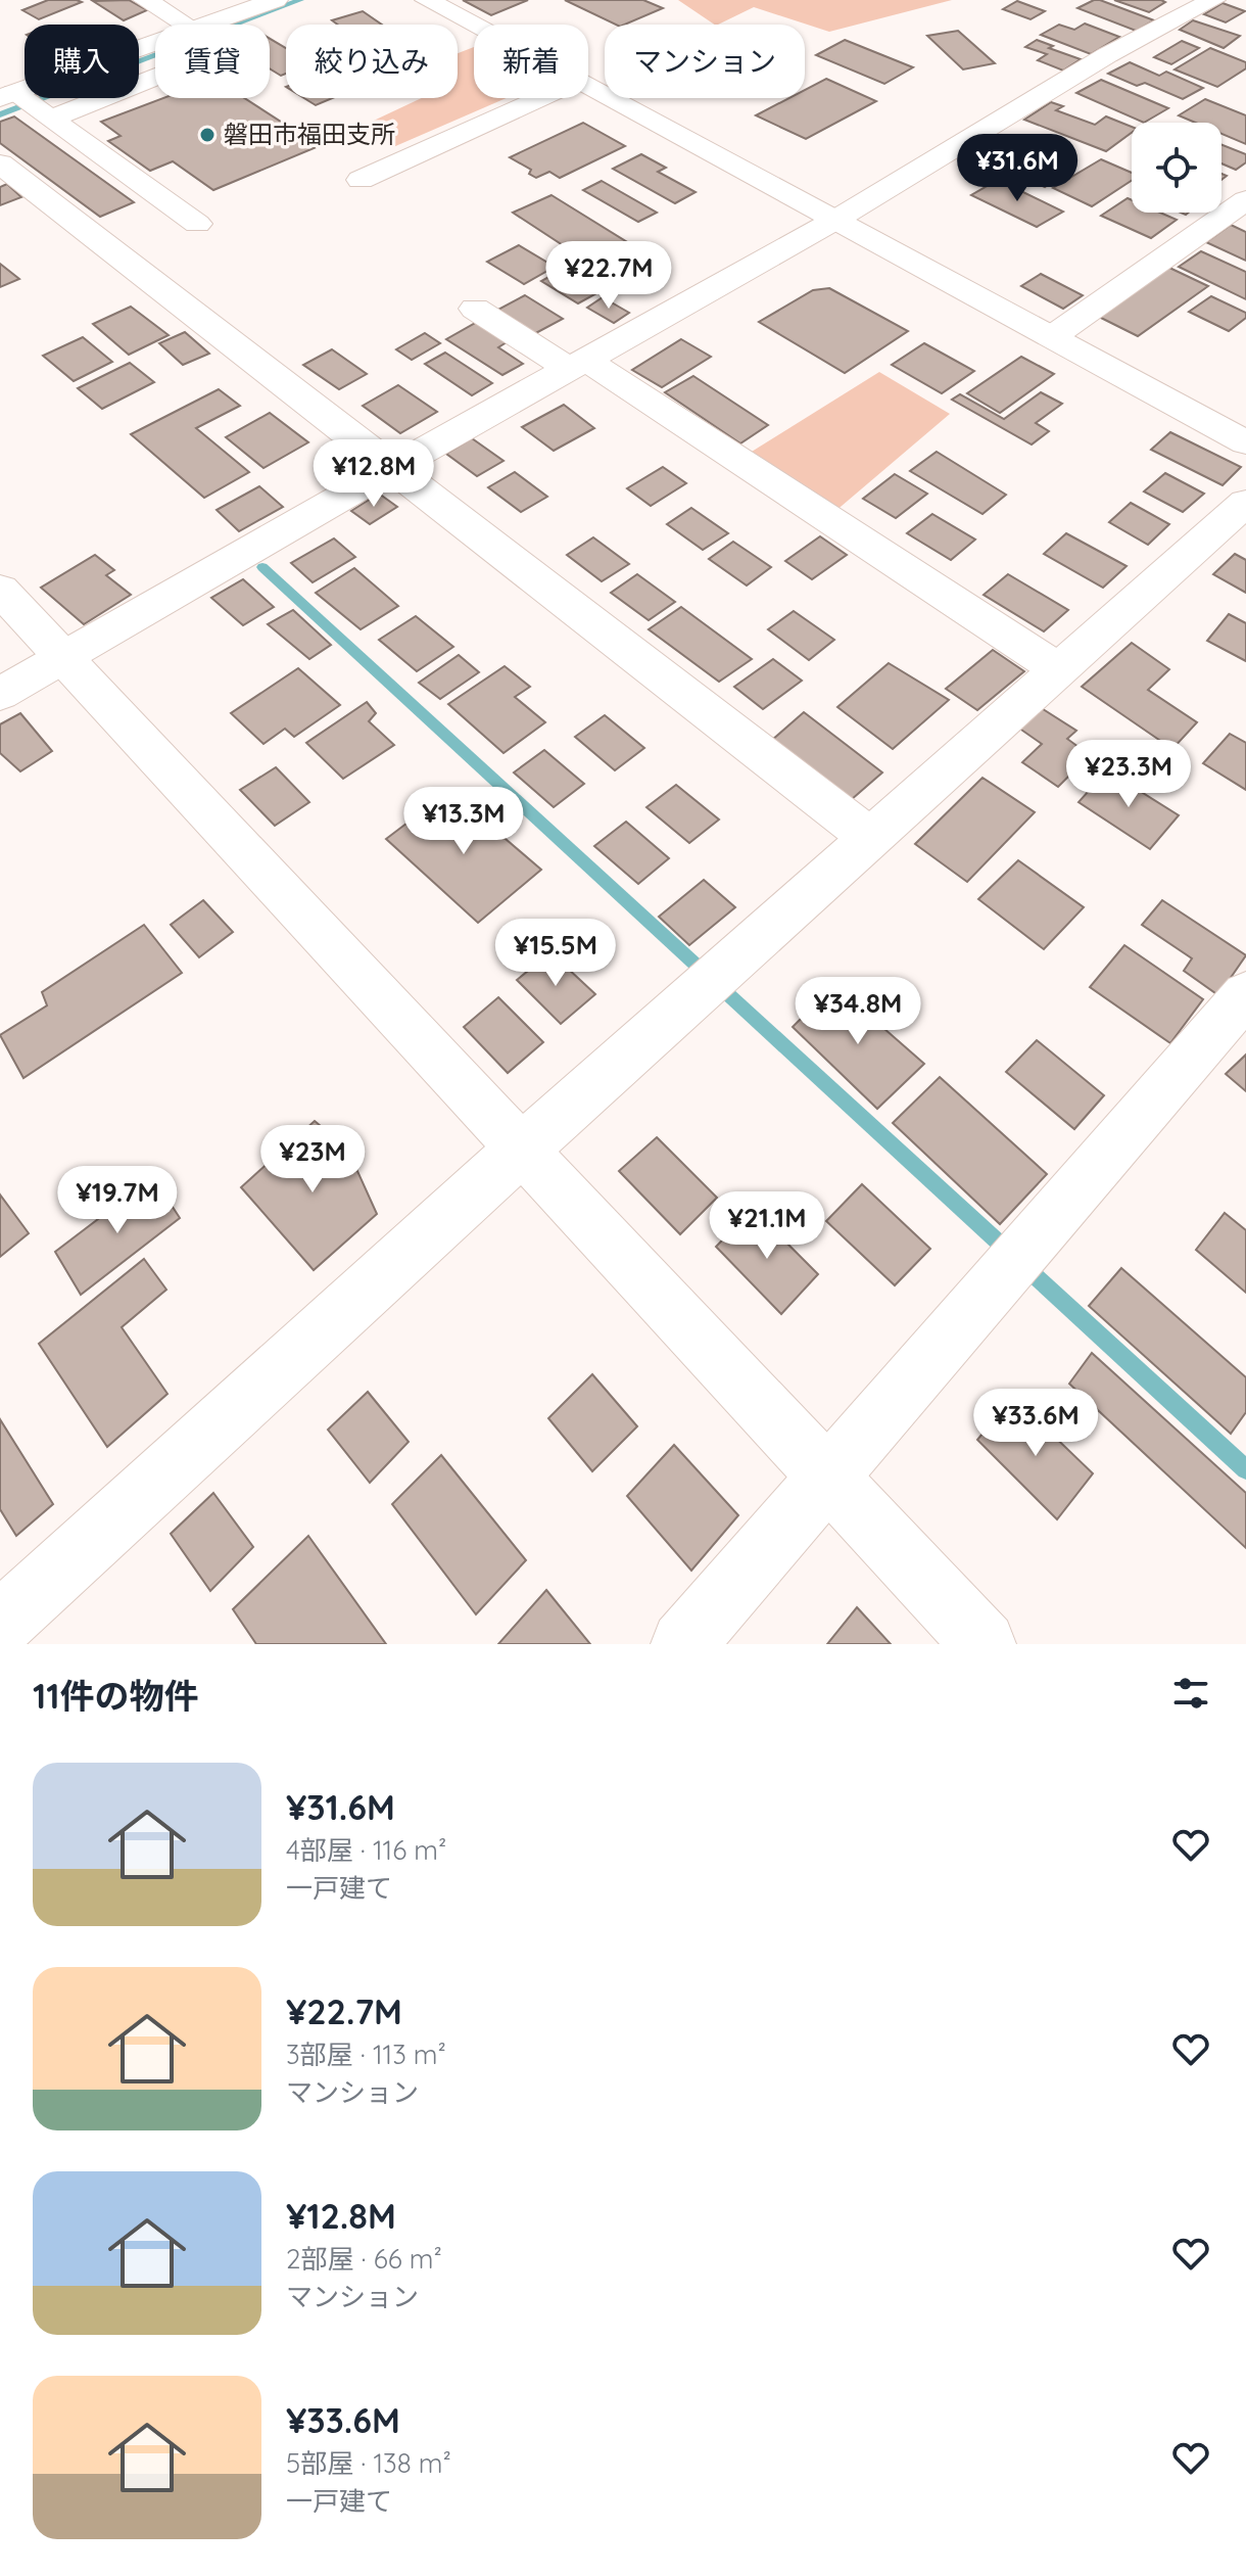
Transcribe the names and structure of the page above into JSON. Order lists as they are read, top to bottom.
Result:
{
  "places": ["磐田市福田支所"],
  "page": {
    "chip": [
      "購入",
      "賃貸",
      "絞り込み",
      "新着",
      "マンション"
    ],
    "price": [
      "¥31.6M",
      "¥22.7M",
      "¥12.8M",
      "¥23.3M",
      "¥13.3M",
      "¥15.5M",
      "¥34.8M",
      "¥23M",
      "¥19.7M",
      "¥21.1M",
      "¥33.6M"
    ],
    "heading": "11件の物件",
    "list": [
      {
        "name": "¥31.6M",
        "note": "4部屋 · 116 m² · 一戸建て"
      },
      {
        "name": "¥22.7M",
        "note": "3部屋 · 113 m² · マンション"
      },
      {
        "name": "¥12.8M",
        "note": "2部屋 · 66 m² · マンション"
      },
      {
        "name": "¥33.6M",
        "note": "5部屋 · 138 m² · 一戸建て"
      }
    ]
  }
}
